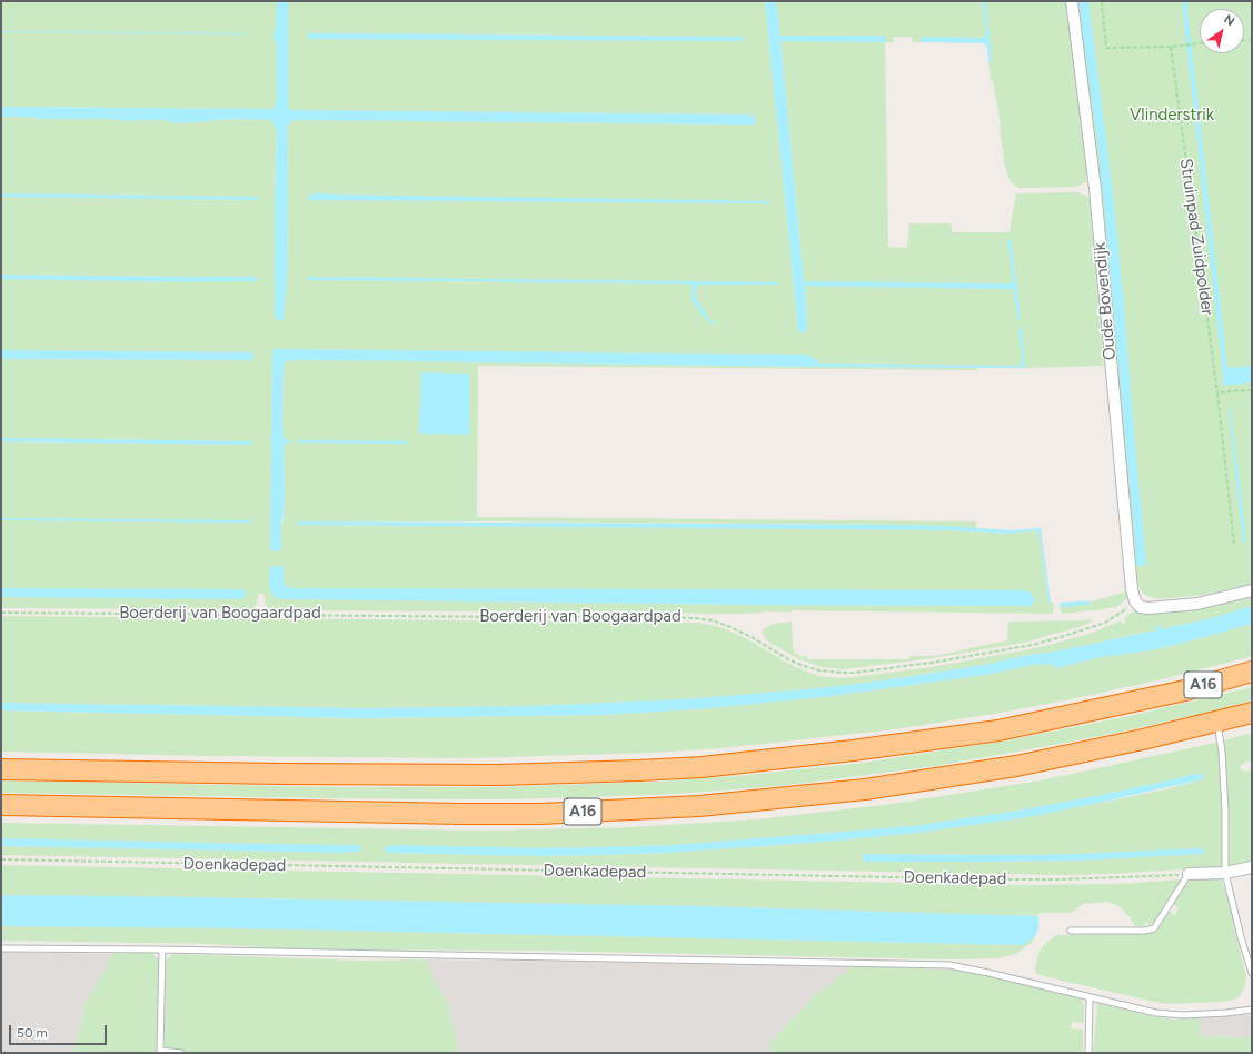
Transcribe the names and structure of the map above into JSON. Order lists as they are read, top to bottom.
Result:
{
  "streets": {
    "highway": ["A16"],
    "street": ["Oude Bovendijk"],
    "path": ["Struinpad Zuidpolder", "Boerderij van Boogaardpad", "Doenkadepad"]
  },
  "crossings": [
    ["Oude Bovendijk", "Boerderij van Boogaardpad"]
  ],
  "parks": ["Vlinderstrik"],
  "scale_bar": "50 m",
  "north": "top right"
}
